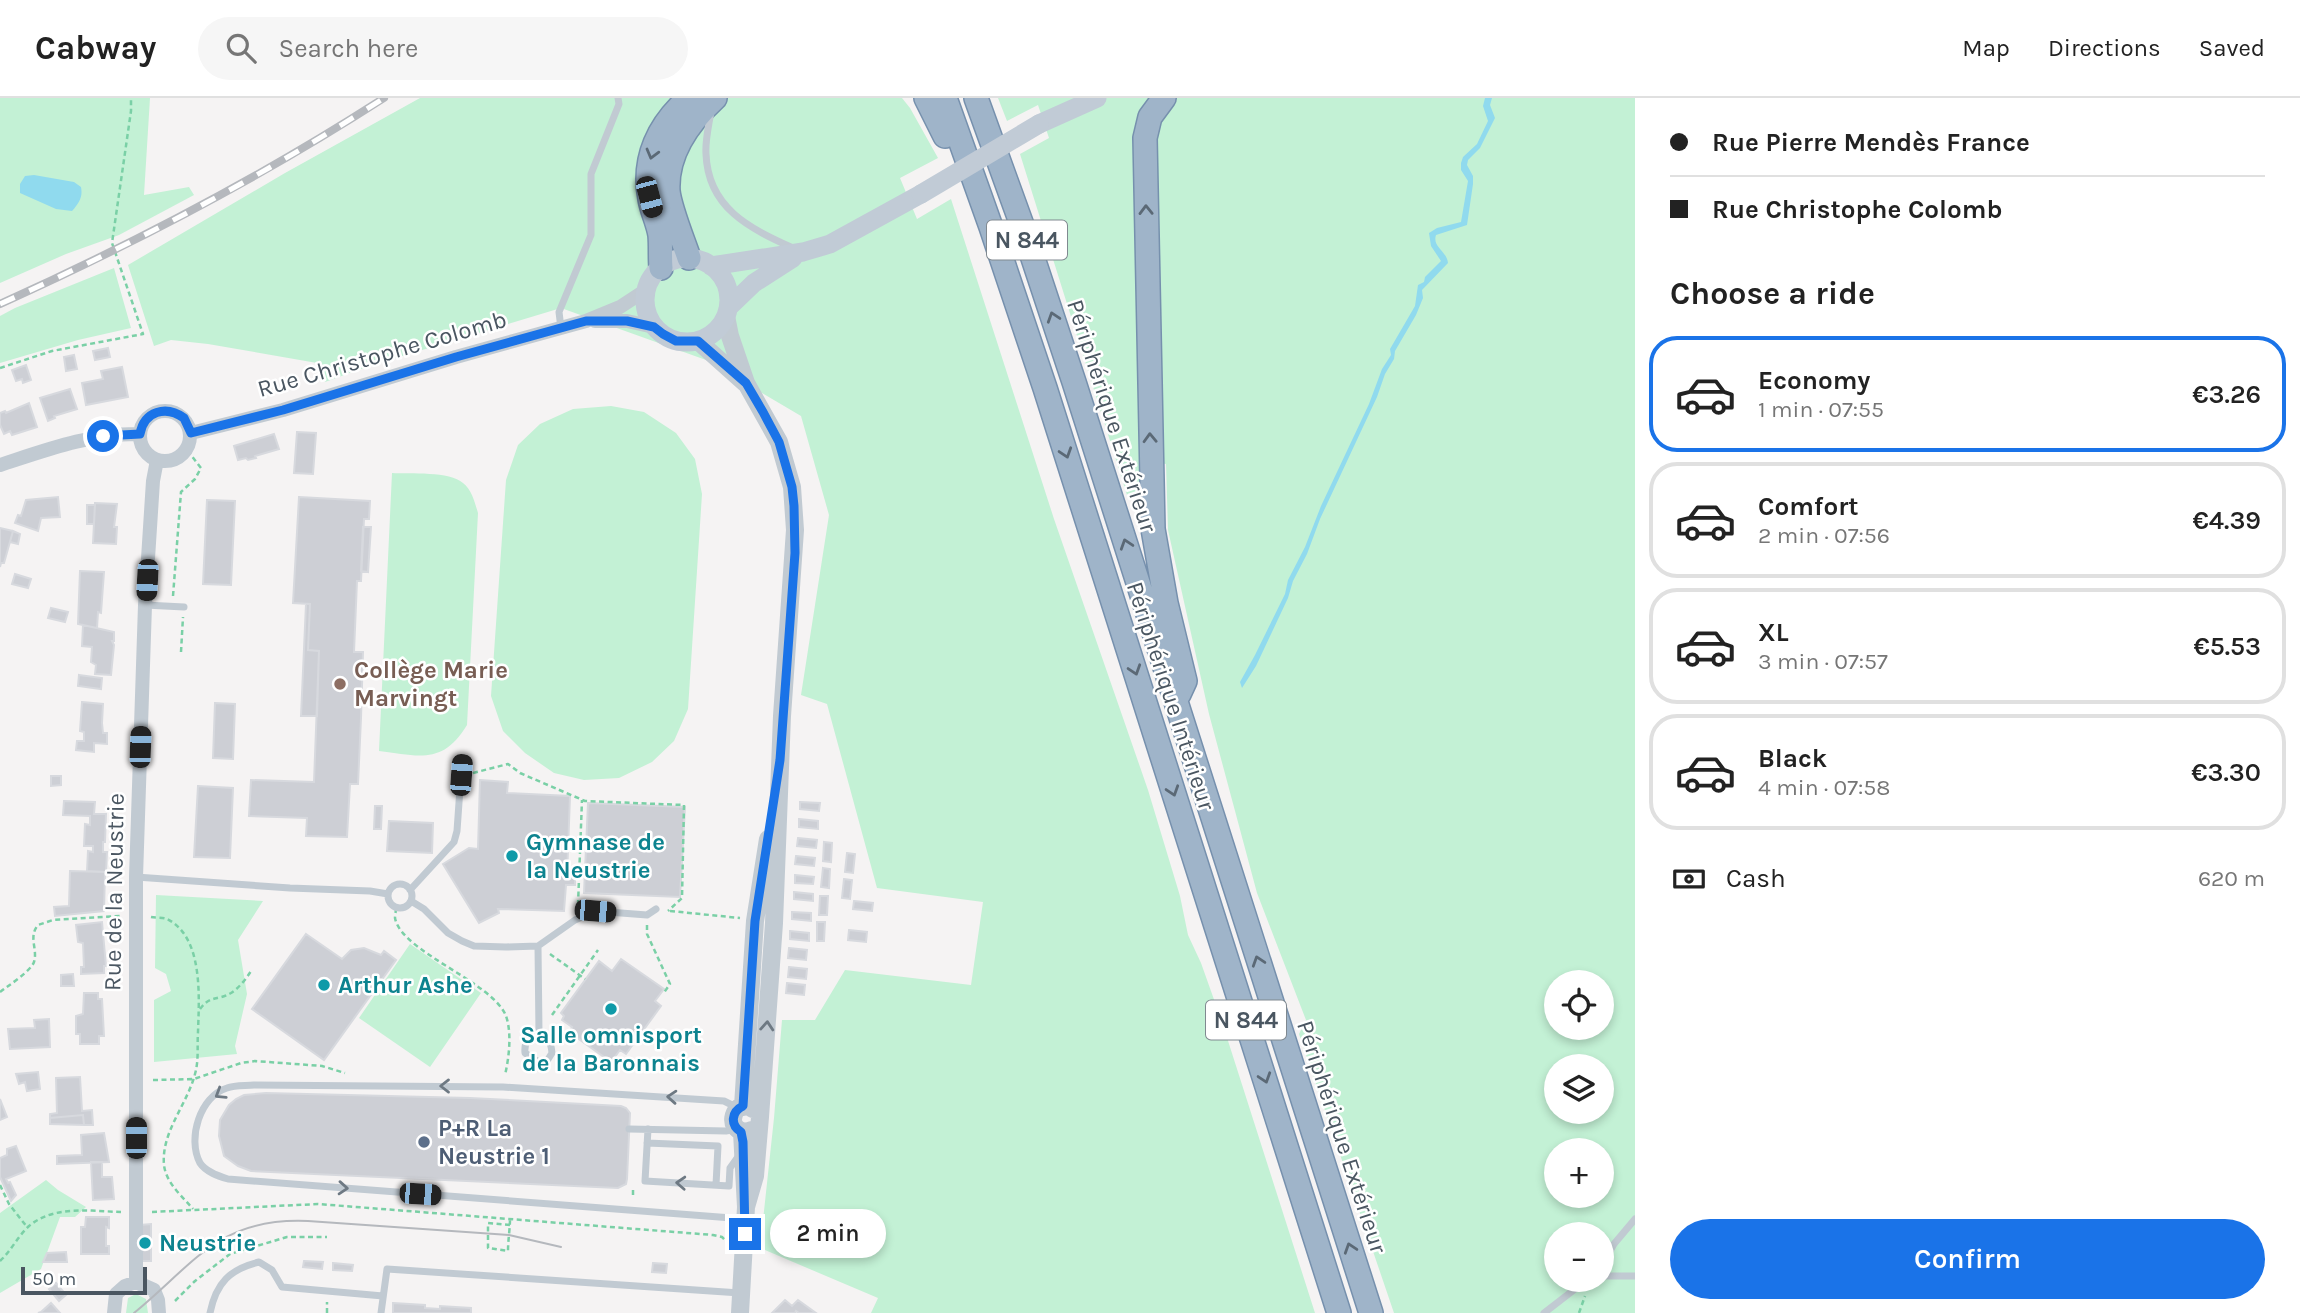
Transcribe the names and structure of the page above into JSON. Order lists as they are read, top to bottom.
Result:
{
  "streets": {
    "highway": ["N 844", "Périphérique Extérieur", "Périphérique Intérieur"],
    "street": ["Rue Christophe Colomb", "Rue de la Neustrie"]
  },
  "crossings": [
    ["Rue Christophe Colomb", "Rue de la Neustrie"]
  ],
  "places": [
    "Collège Marie Marvingt",
    "Gymnase de la Neustrie",
    "Arthur Ashe",
    "Salle omnisport de la Baronnais",
    "P+R La Neustrie 1",
    "Neustrie"
  ],
  "scale_bar": "50 m",
  "page": {
    "header": "Cabway",
    "search": "Search here",
    "nav": ["Map", "Directions", "Saved"],
    "banner": ["Rue Pierre Mendès France", "Rue Christophe Colomb"],
    "heading": "Choose a ride",
    "list": [
      {
        "name": "Economy",
        "note": "1 min · 07:55",
        "value": "€3.26"
      },
      {
        "name": "Comfort",
        "note": "2 min · 07:56",
        "value": "€4.39"
      },
      {
        "name": "XL",
        "note": "3 min · 07:57",
        "value": "€5.53"
      },
      {
        "name": "Black",
        "note": "4 min · 07:58",
        "value": "€3.30"
      }
    ],
    "pay": ["Cash", "620 m"],
    "map_buttons": ["+", "−"],
    "buttons": "Confirm",
    "bubble": "2 min",
    "scale": "50 m"
  }
}
